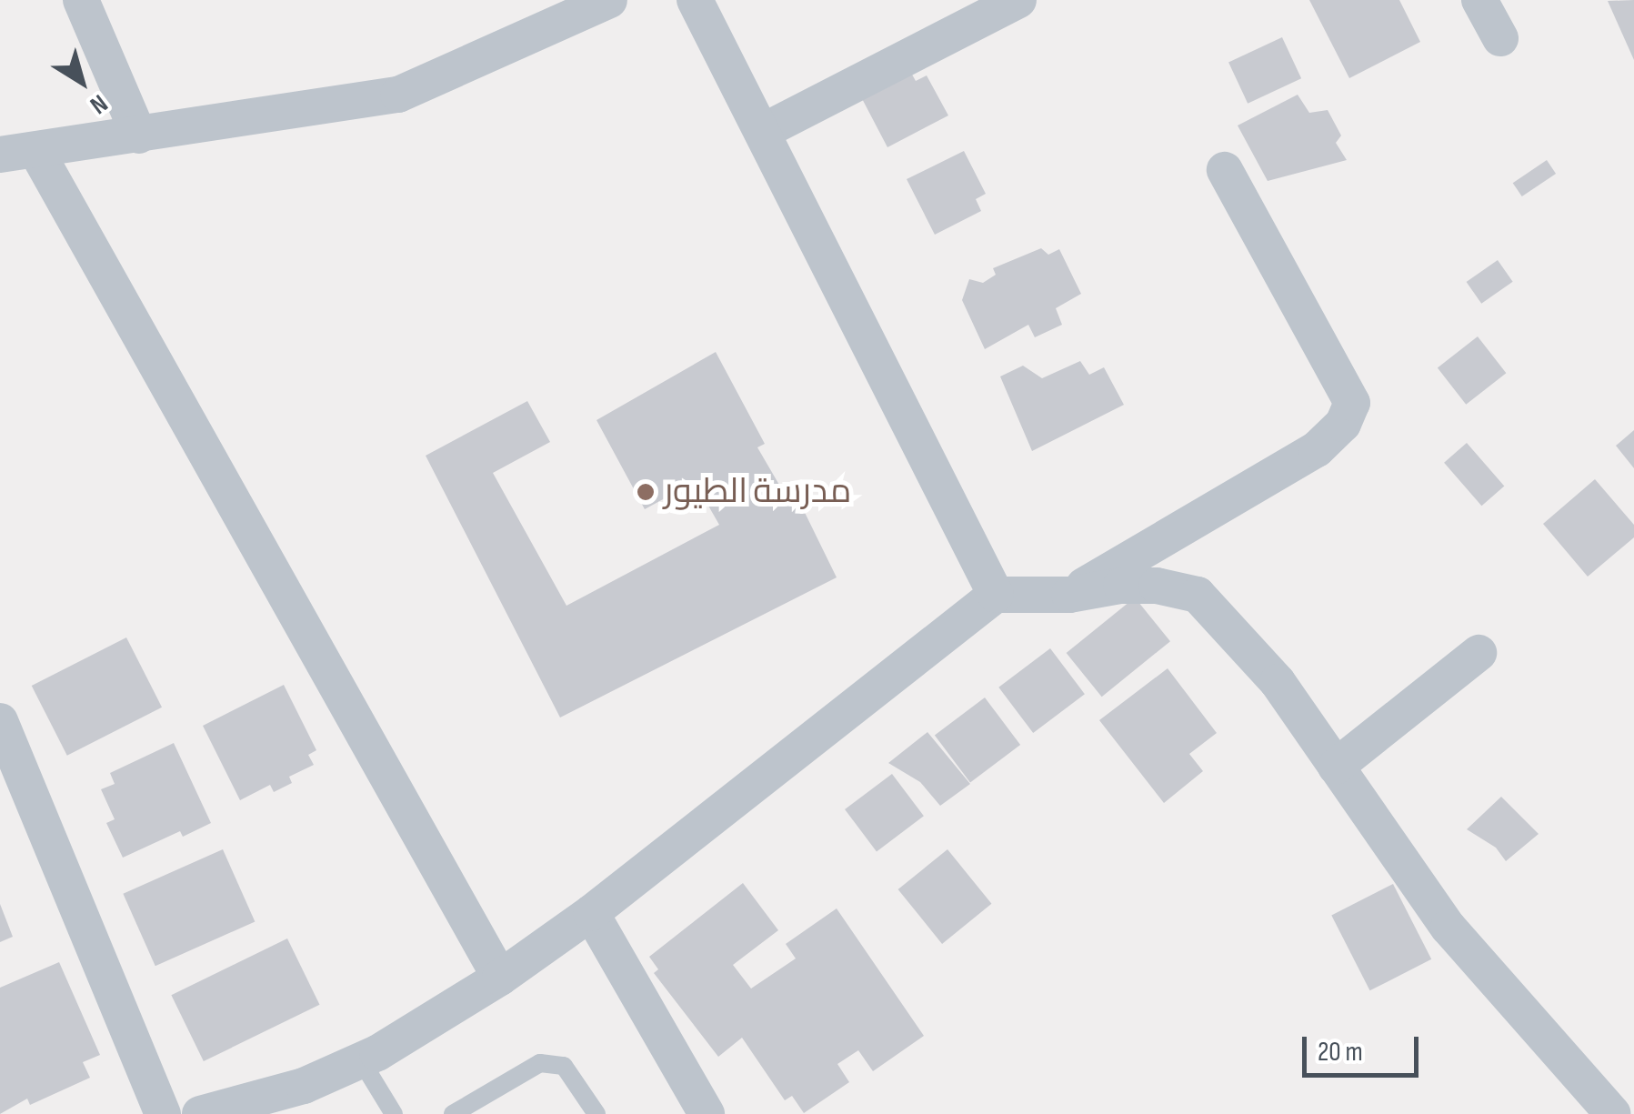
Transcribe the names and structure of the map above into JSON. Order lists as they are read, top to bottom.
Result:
{
  "places": ["مدرسة الطيور"],
  "scale_bar": "20 m",
  "north": "bottom right"
}
